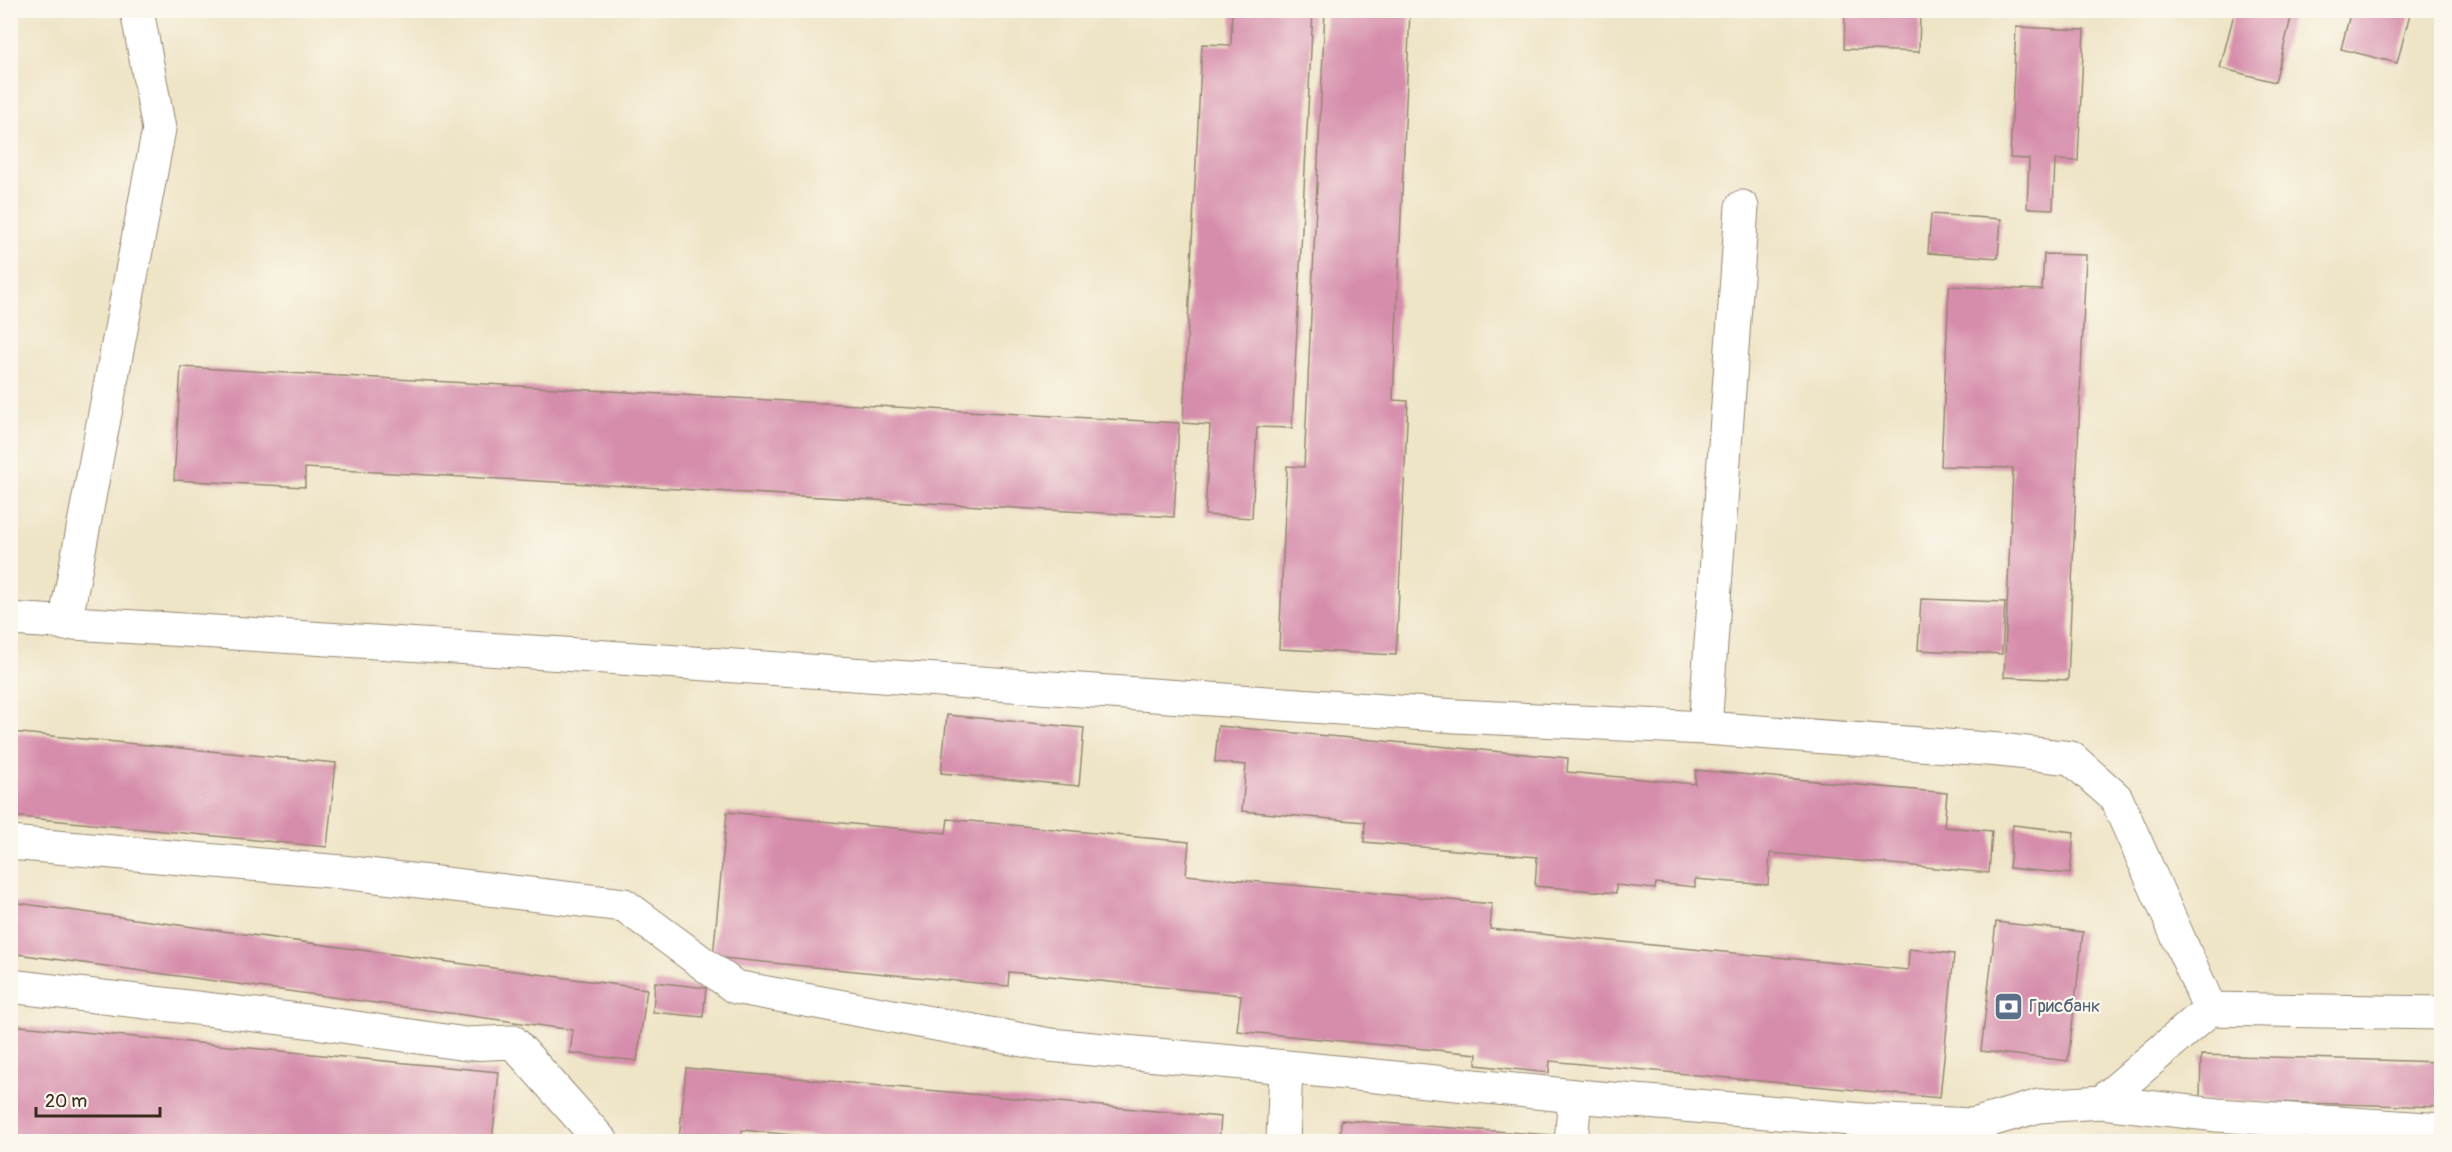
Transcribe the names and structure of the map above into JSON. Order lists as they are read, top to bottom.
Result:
{
  "places": {
    "bank": ["Грисбанк"]
  },
  "scale_bar": "20 m"
}
